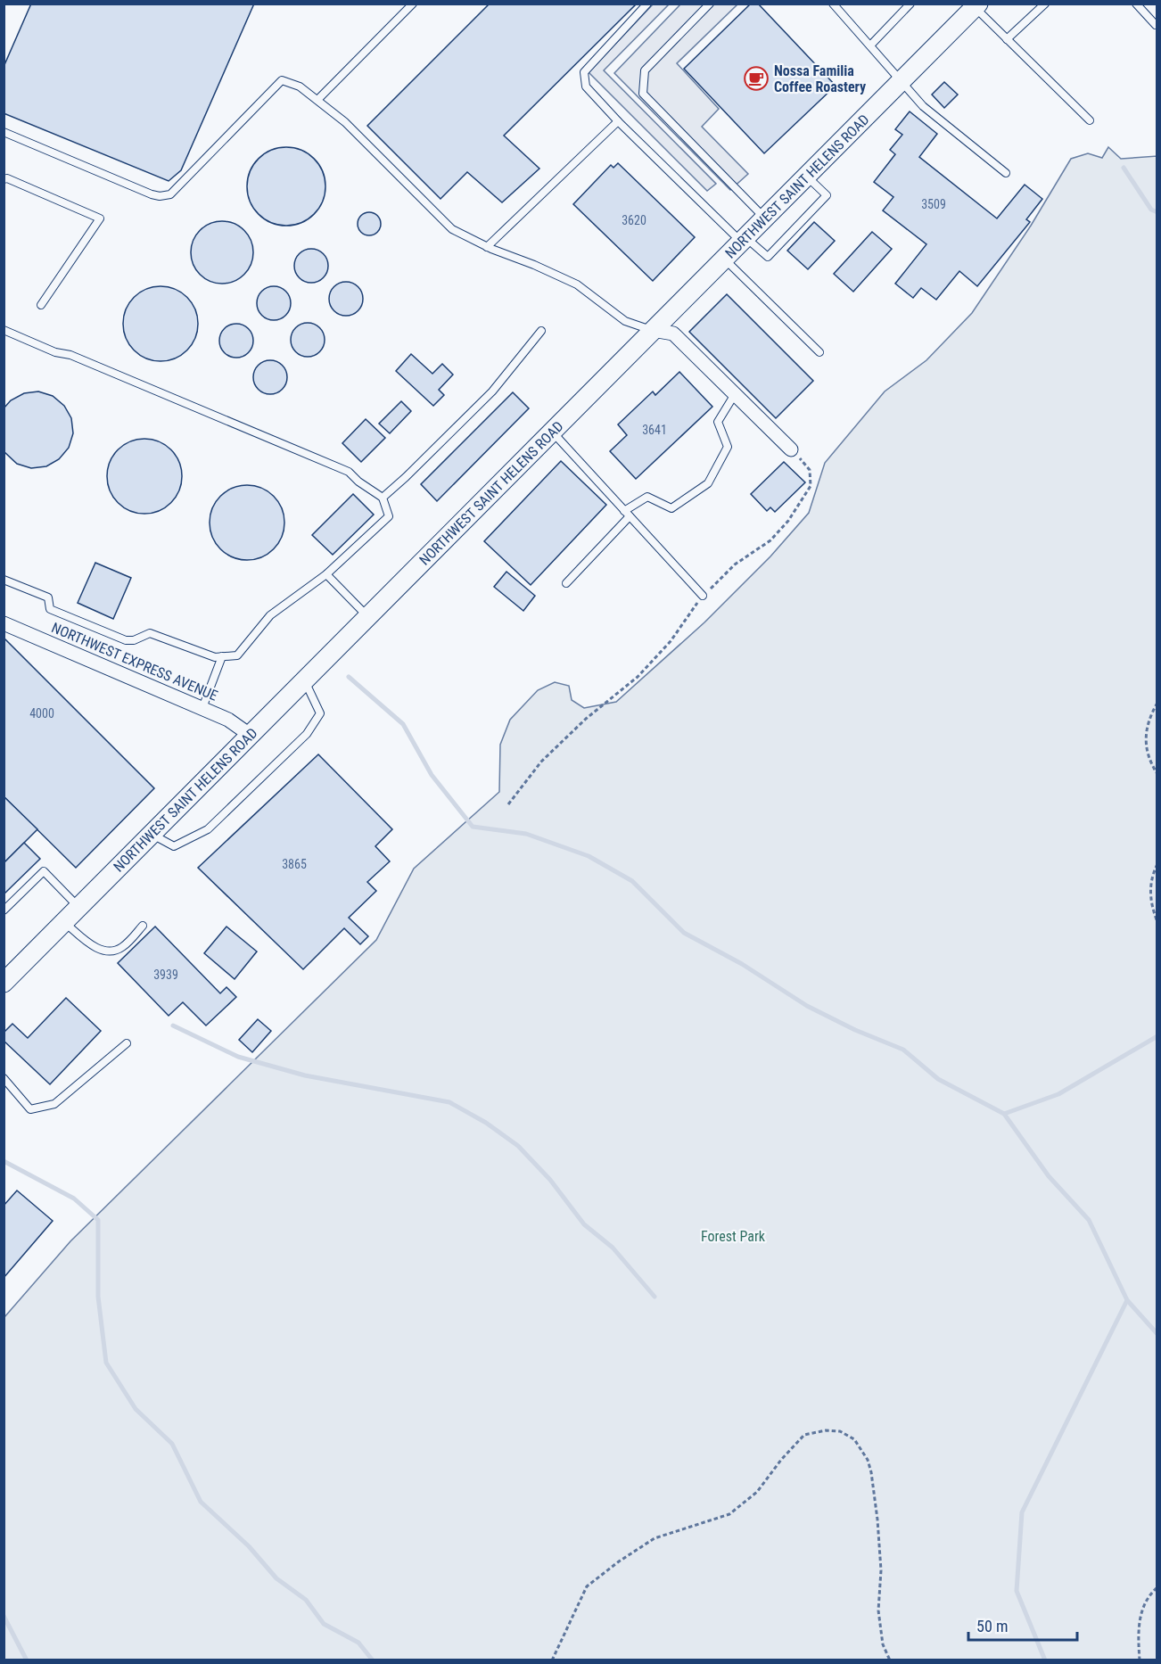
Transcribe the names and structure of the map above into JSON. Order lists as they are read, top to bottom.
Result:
{
  "streets": {
    "main road": ["NORTHWEST SAINT HELENS ROAD"],
    "street": ["NORTHWEST EXPRESS AVENUE"]
  },
  "crossings": [
    ["NORTHWEST SAINT HELENS ROAD", "NORTHWEST EXPRESS AVENUE"]
  ],
  "parks": ["Forest Park"],
  "places": {
    "cafe": ["Nossa Familia Coffee Roastery"]
  },
  "house_numbers": [
    "3509",
    "3620",
    "3641",
    "4000",
    "3865",
    "3939"
  ],
  "scale_bar": "50 m"
}
